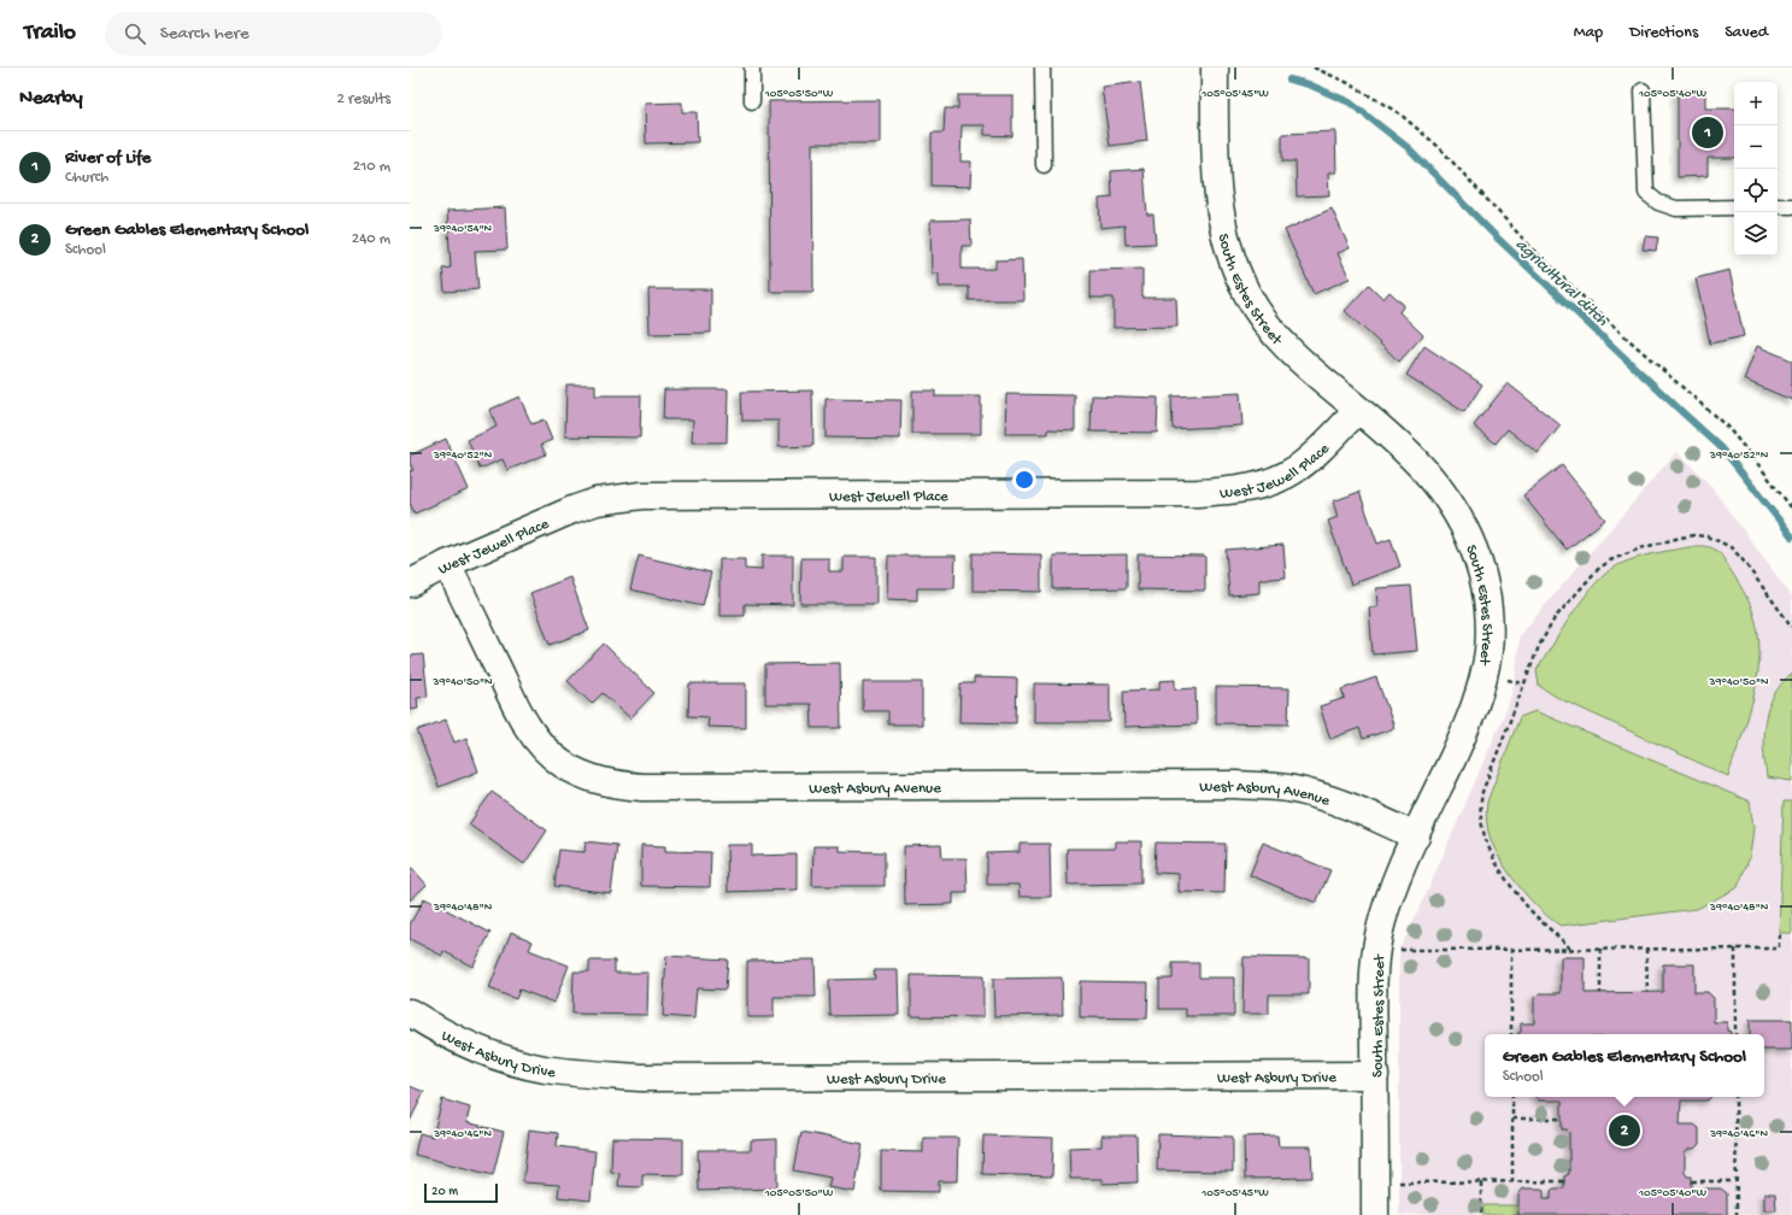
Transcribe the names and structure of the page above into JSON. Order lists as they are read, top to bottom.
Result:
{
  "streets": {
    "street": [
      "South Estes Street",
      "West Jewell Place",
      "West Asbury Avenue",
      "West Asbury Drive"
    ]
  },
  "crossings": [
    ["South Estes Street", "West Jewell Place"],
    ["South Estes Street", "West Asbury Avenue"],
    ["South Estes Street", "West Asbury Drive"],
    ["West Jewell Place", "West Asbury Avenue"]
  ],
  "water": ["agricultural ditch"],
  "scale_bar": "20 m",
  "page": {
    "header": "Trailo",
    "search": "Search here",
    "nav": ["Map", "Directions", "Saved"],
    "heading": ["Nearby", "2 results"],
    "map_buttons": ["+", "−"],
    "pins": ["1", "2"],
    "list": [
      {
        "mark": "1",
        "name": "River of Life",
        "note": "Church",
        "value": "210 m"
      },
      {
        "mark": "2",
        "name": "Green Gables Elementary School",
        "note": "School",
        "value": "240 m"
      }
    ],
    "popup": ["Green Gables Elementary School", "School"],
    "scale": "20 m"
  },
  "coordinates": [
    "105°05'50\"W",
    "105°05'45\"W",
    "105°05'40\"W",
    "39°40'54\"N",
    "39°40'52\"N",
    "39°40'50\"N",
    "39°40'48\"N",
    "39°40'46\"N"
  ]
}
